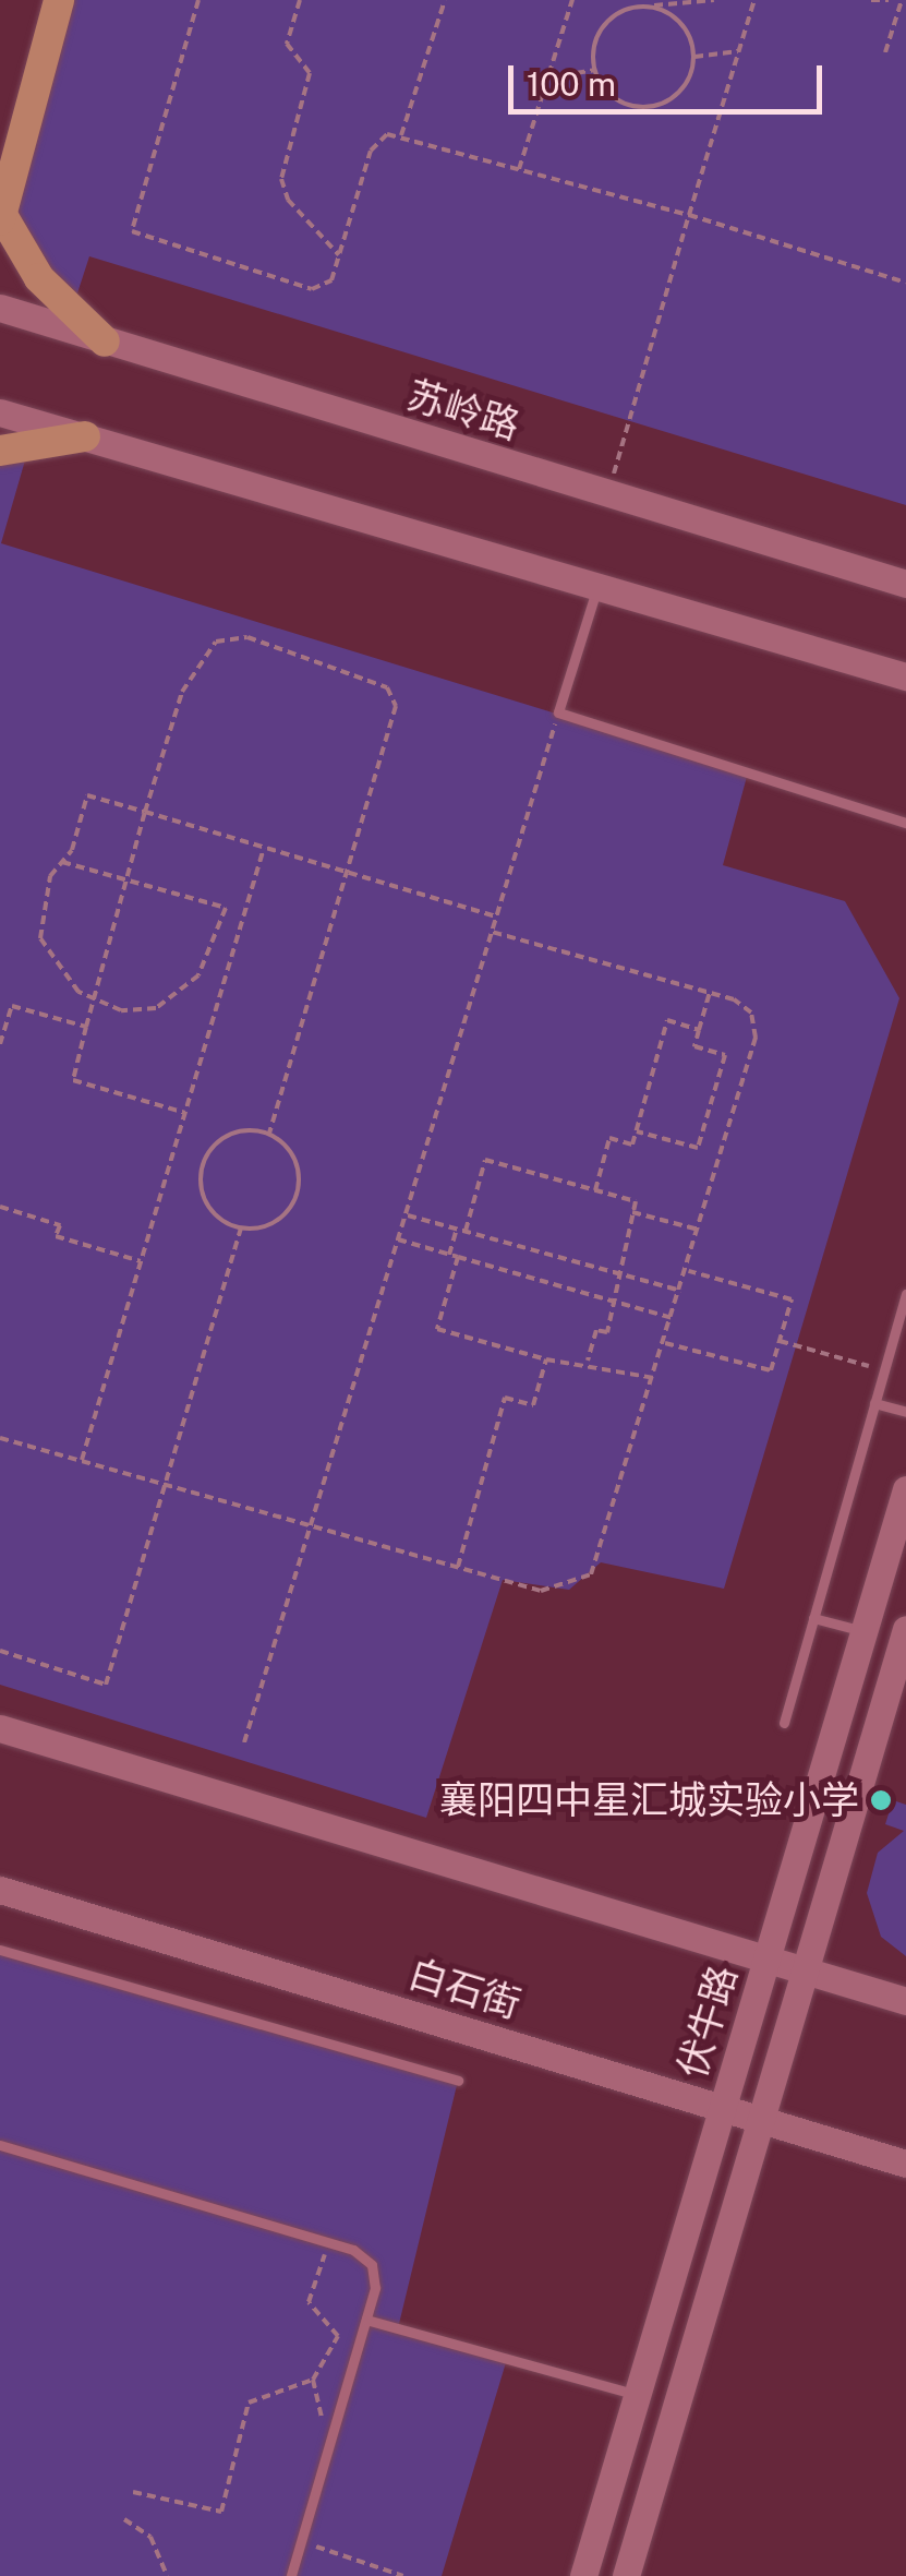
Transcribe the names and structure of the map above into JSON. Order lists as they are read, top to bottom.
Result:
{
  "streets": {
    "street": ["苏岭路", "白石街", "伏牛路"]
  },
  "crossings": [
    ["白石街", "伏牛路"]
  ],
  "places": ["襄阳四中星汇城实验小学"],
  "scale_bar": "100 m"
}
